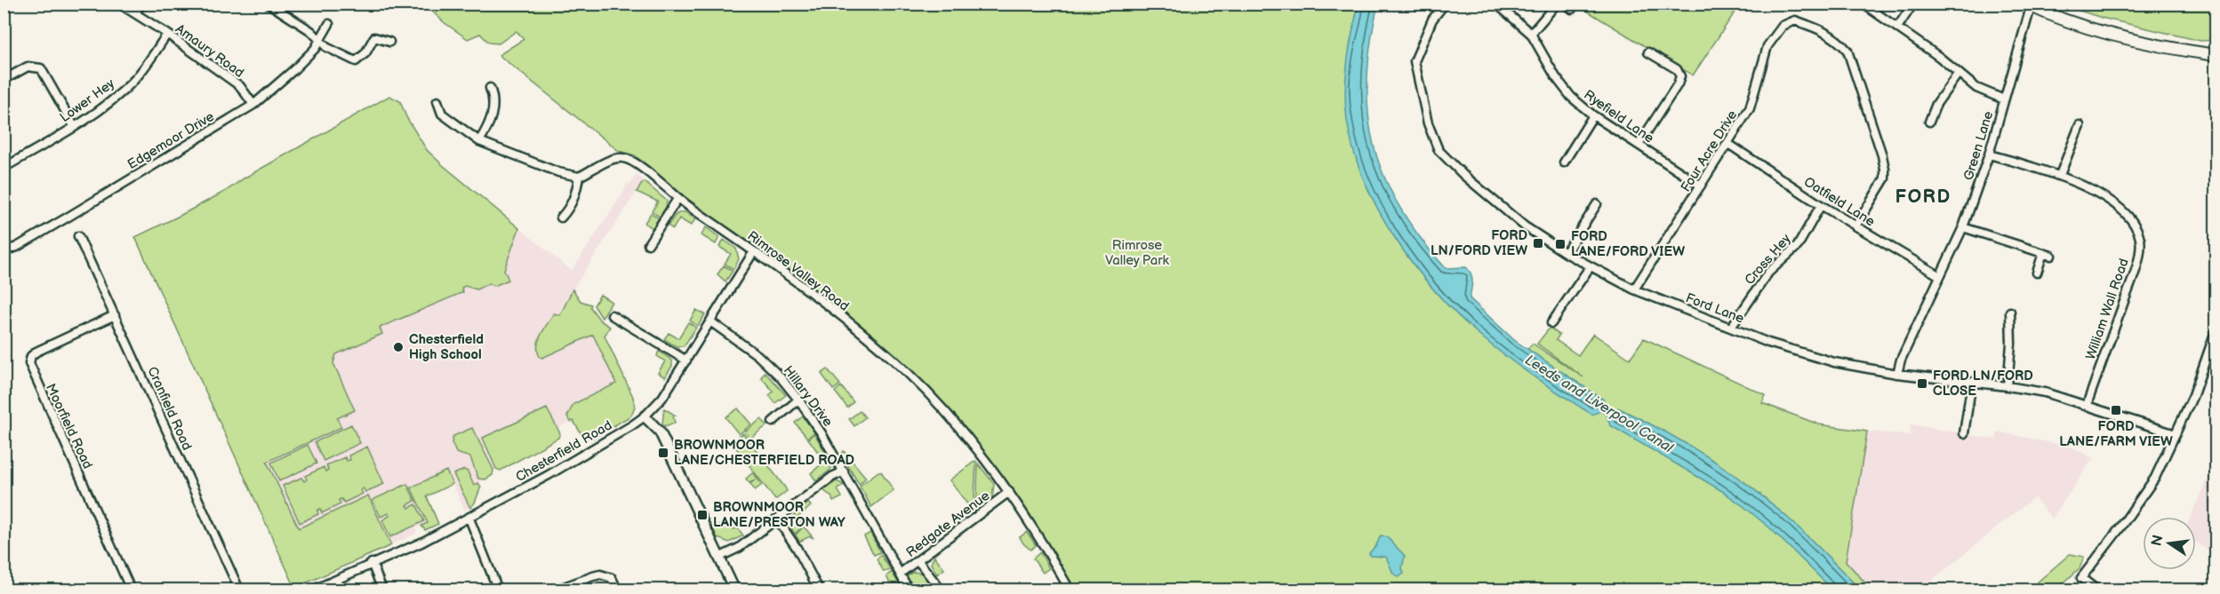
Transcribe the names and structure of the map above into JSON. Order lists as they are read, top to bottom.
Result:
{
  "streets": {
    "street": [
      "Amaury Road",
      "Lower Hey",
      "Ryefield Lane",
      "Edgemoor Drive",
      "Green Lane",
      "Four Acre Drive",
      "Oatfield Lane",
      "Cross Hey",
      "Rimrose Valley Road",
      "Ford Lane",
      "William Wall Road",
      "Hillary Drive",
      "Cranfield Road",
      "Moorfield Road",
      "Chesterfield Road",
      "Redgate Avenue"
    ]
  },
  "crossings": [
    ["Amaury Road", "Lower Hey"],
    ["Amaury Road", "Edgemoor Drive"],
    ["Ryefield Lane", "Four Acre Drive"],
    ["Green Lane", "Oatfield Lane"],
    ["Green Lane", "Ford Lane"],
    ["Green Lane", "William Wall Road"],
    ["Four Acre Drive", "Oatfield Lane"],
    ["Four Acre Drive", "Ford Lane"],
    ["Oatfield Lane", "Cross Hey"],
    ["Cross Hey", "Ford Lane"],
    ["Rimrose Valley Road", "Chesterfield Road"],
    ["Rimrose Valley Road", "Redgate Avenue"],
    ["Ford Lane", "William Wall Road"],
    ["Hillary Drive", "Chesterfield Road"],
    ["Hillary Drive", "Redgate Avenue"],
    ["Cranfield Road", "Moorfield Road"]
  ],
  "districts": ["FORD"],
  "water": ["Leeds and Liverpool Canal"],
  "parks": ["Rimrose Valley Park"],
  "places": {
    "transit": [
      "FORD LN/FORD VIEW",
      "FORD LANE/FORD VIEW",
      "FORD LN/FORD CLOSE",
      "FORD LANE/FARM VIEW",
      "BROWNMOOR LANE/CHESTERFIELD ROAD",
      "BROWNMOOR LANE/PRESTON WAY"
    ],
    "other": ["Chesterfield High School"]
  },
  "north": "left"
}
